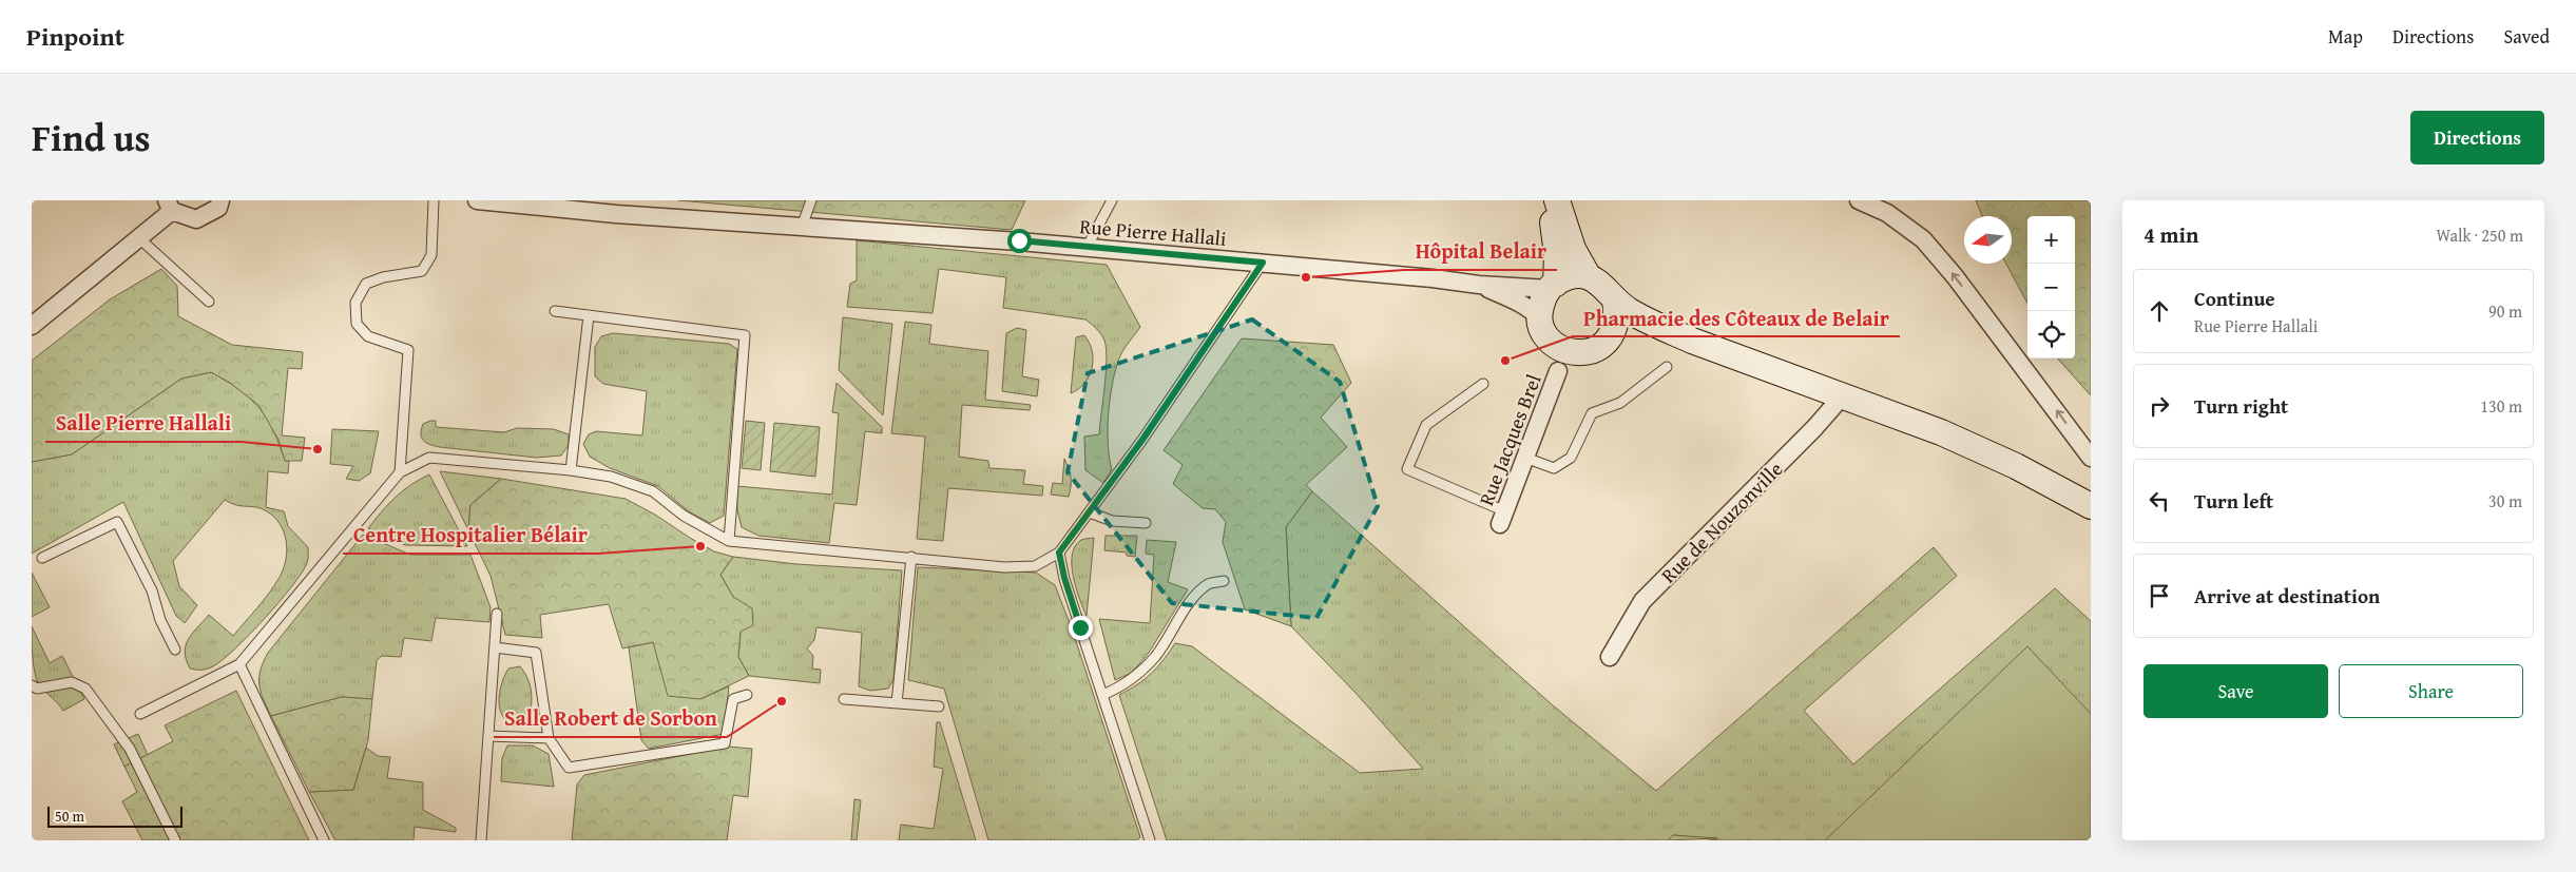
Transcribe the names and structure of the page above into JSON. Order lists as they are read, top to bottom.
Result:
{
  "streets": {
    "street": ["Rue Pierre Hallali", "Rue Jacques Brel", "Rue de Nouzonville"]
  },
  "crossings": [
    ["Rue Pierre Hallali", "Rue Jacques Brel"]
  ],
  "places": [
    "Hôpital Belair",
    "Pharmacie des Côteaux de Belair",
    "Salle Pierre Hallali",
    "Centre Hospitalier Bélair",
    "Salle Robert de Sorbon"
  ],
  "scale_bar": "50 m",
  "north": "left",
  "page": {
    "header": "Pinpoint",
    "nav": ["Map", "Directions", "Saved"],
    "title": "Find us",
    "buttons": [
      "Directions",
      ["Save", "Share"]
    ],
    "heading": ["4 min", "Walk · 250 m"],
    "map_buttons": ["+", "−"],
    "list": [
      ["Continue", "Rue Pierre Hallali", "90 m"],
      ["Turn right", "130 m"],
      ["Turn left", "30 m"],
      "Arrive at destination"
    ],
    "scale": "50 m"
  }
}
